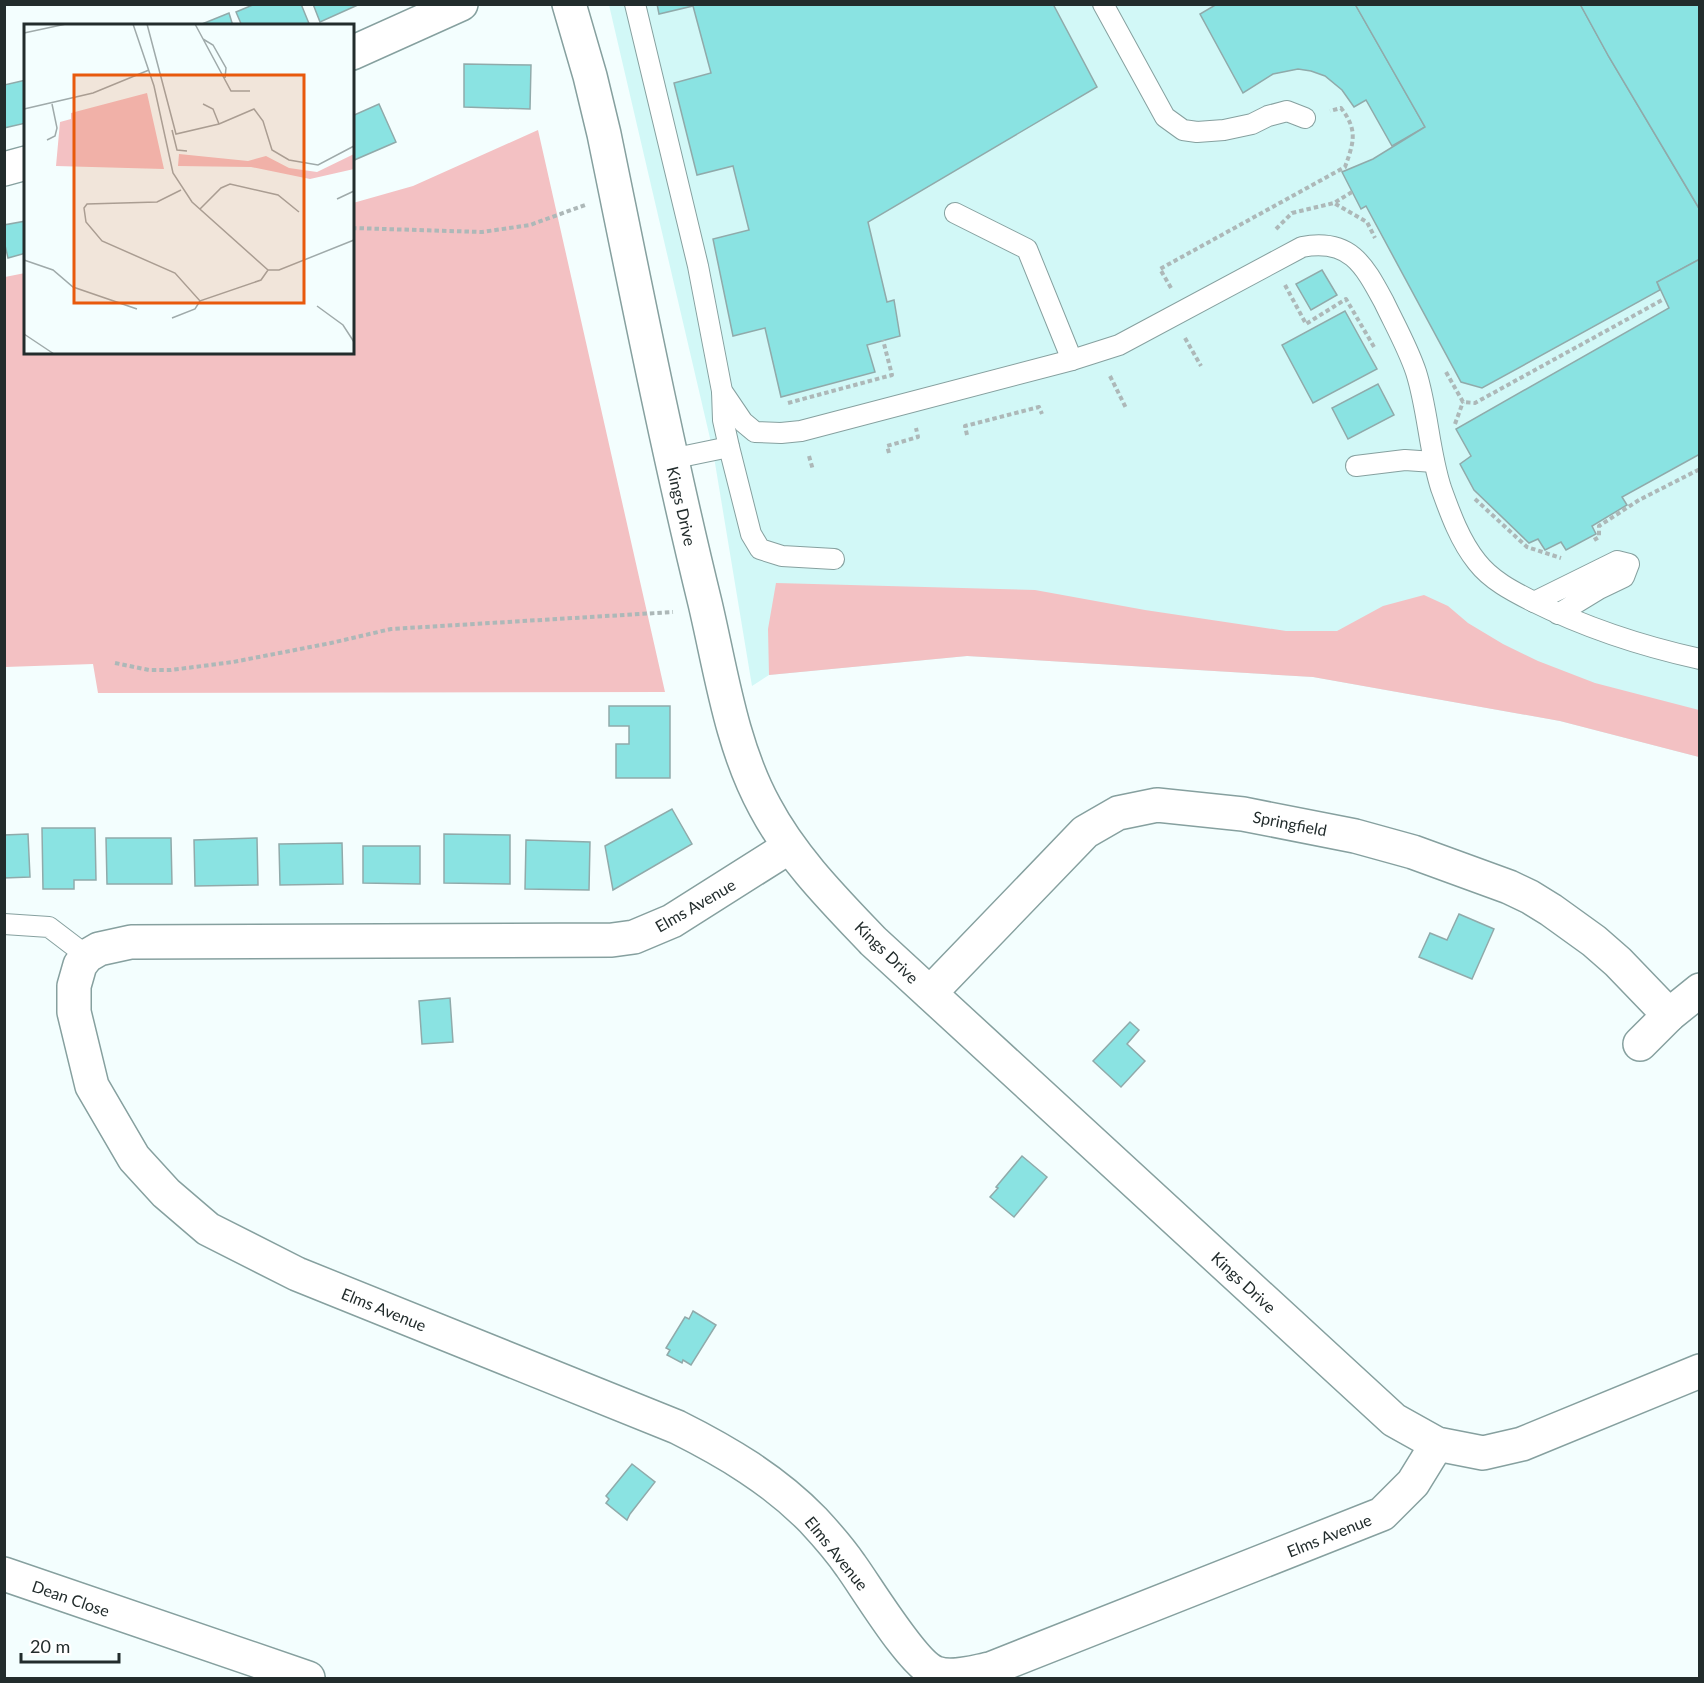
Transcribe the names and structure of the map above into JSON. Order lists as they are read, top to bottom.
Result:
{
  "streets": {
    "street": [
      "Kings Drive",
      "Springfield",
      "Elms Avenue",
      "Dean Close"
    ]
  },
  "crossings": [
    ["Kings Drive", "Springfield"],
    ["Kings Drive", "Elms Avenue"]
  ],
  "scale_bar": "20 m"
}
